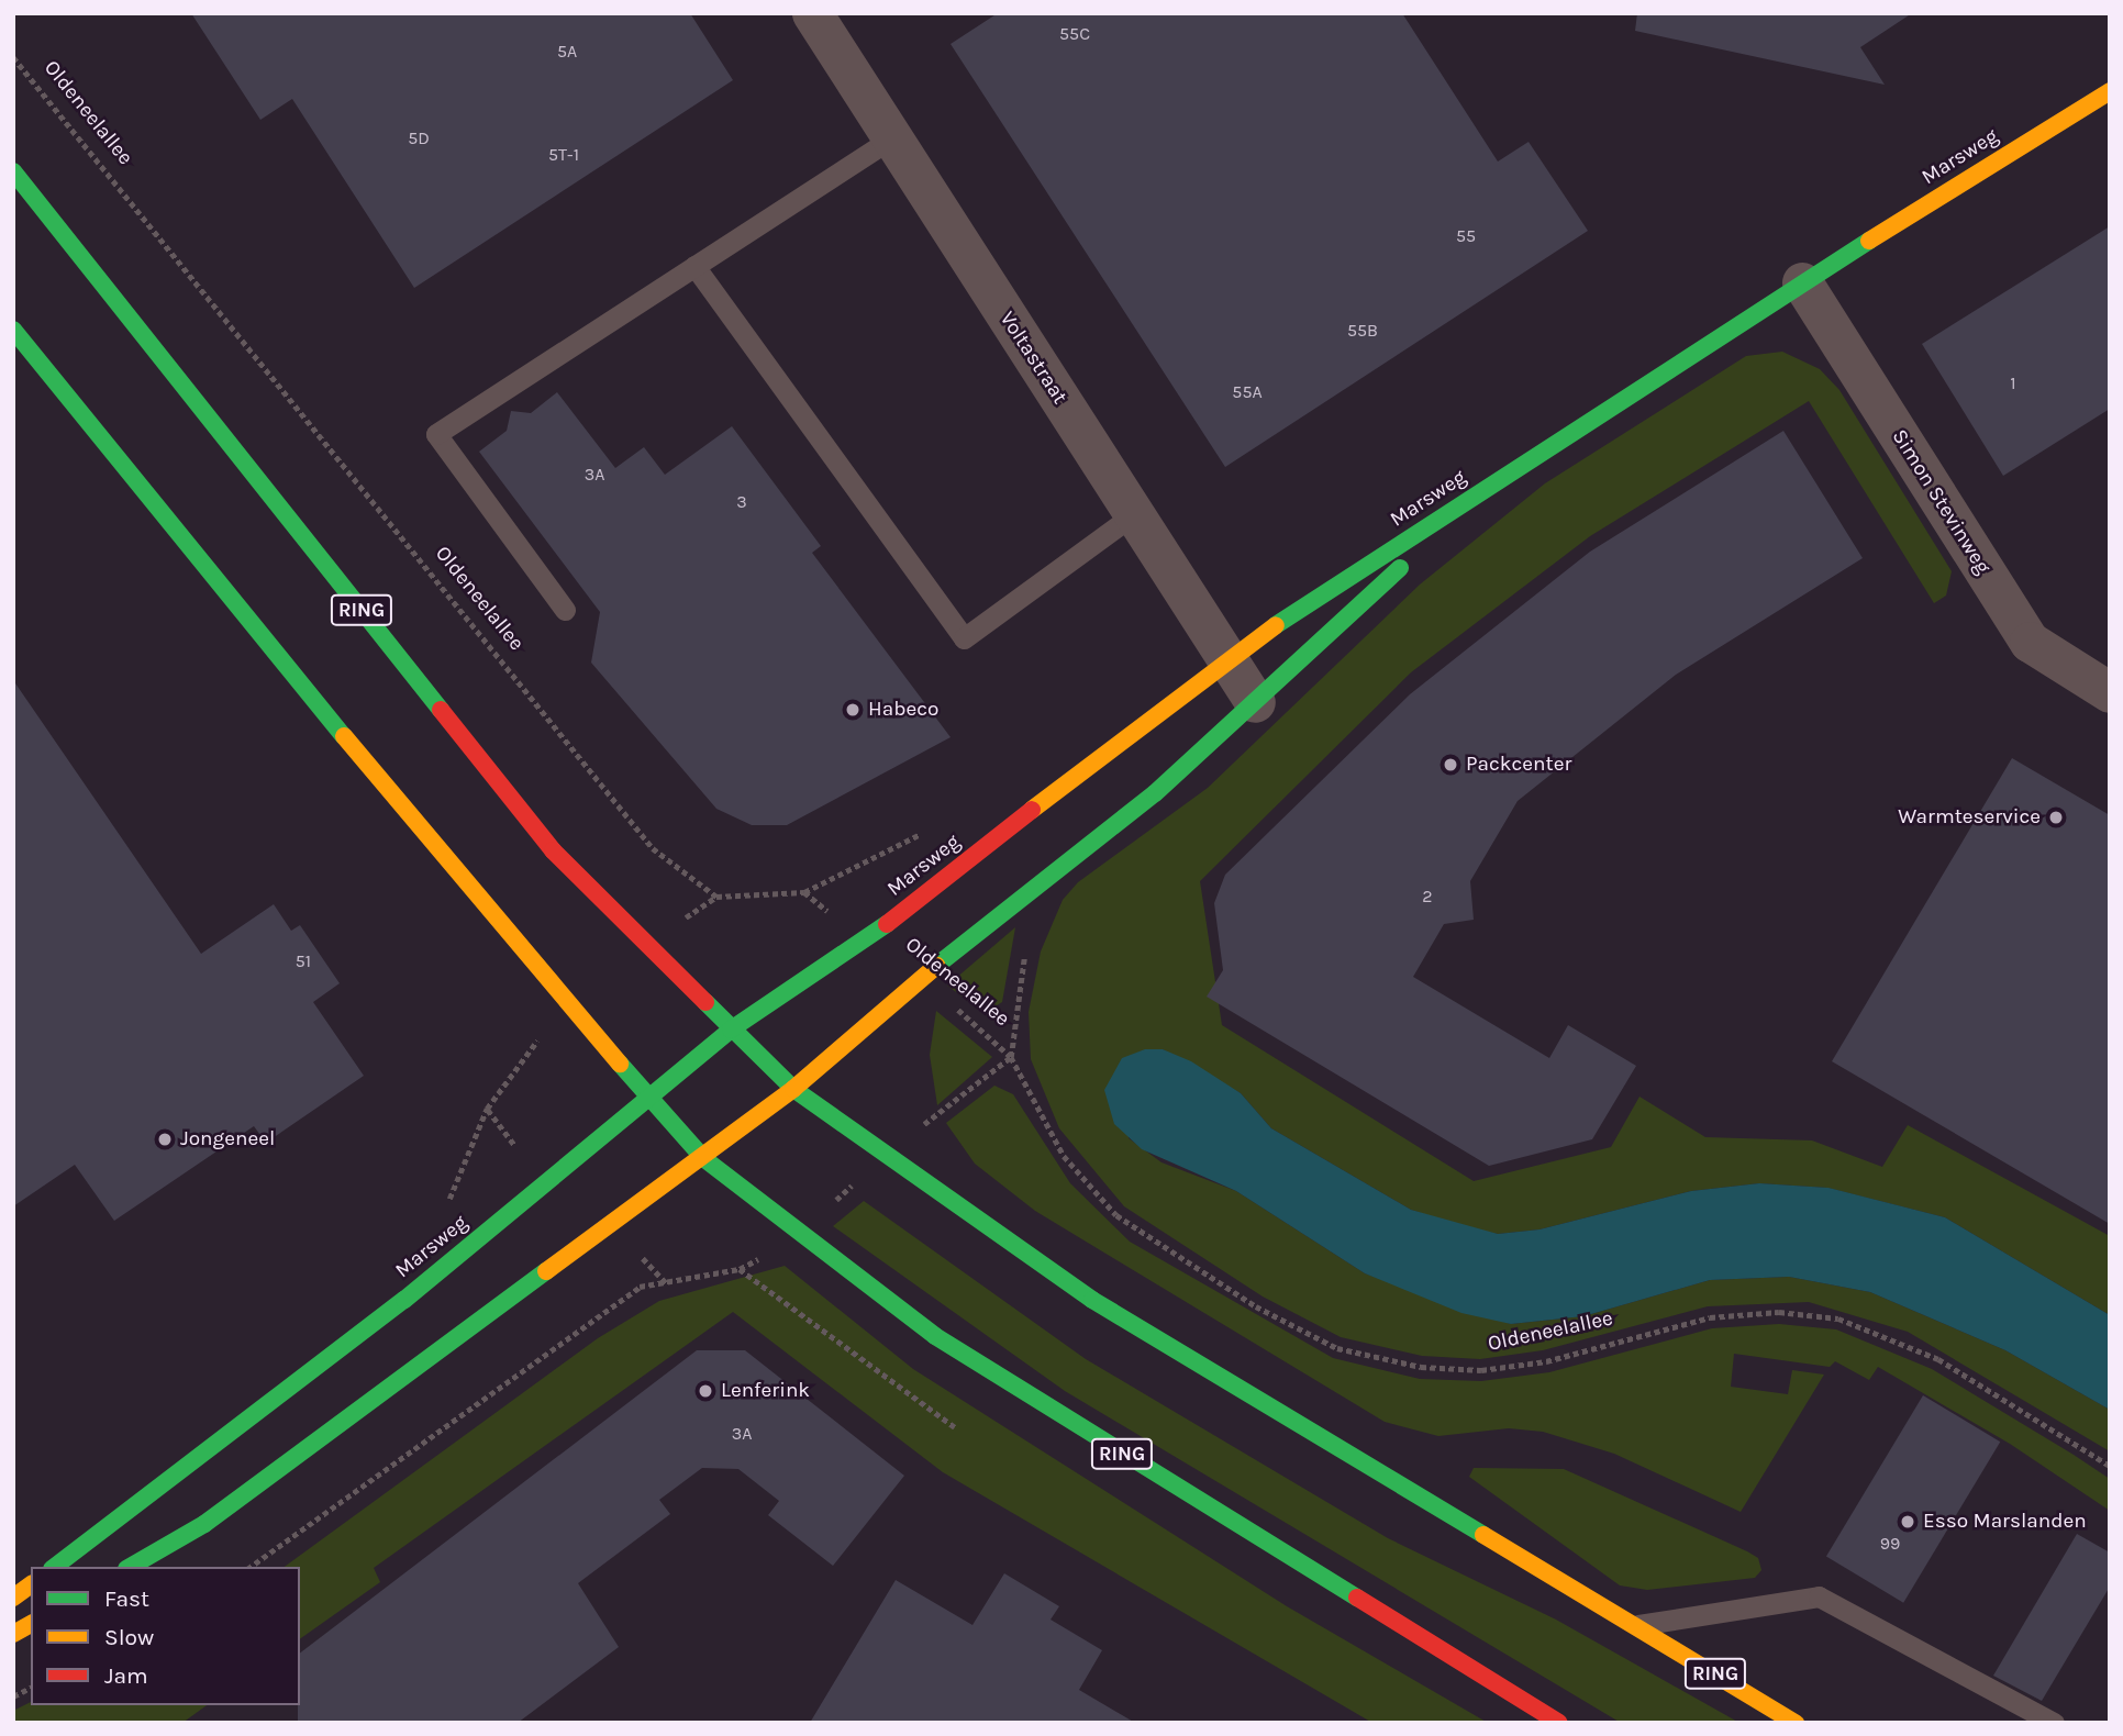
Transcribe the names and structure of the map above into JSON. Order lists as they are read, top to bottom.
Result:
{
  "streets": {
    "main road": ["Marsweg", "RING"],
    "street": ["Voltastraat", "Simon Stevinweg"],
    "path": ["Oldeneelallee"]
  },
  "crossings": [
    ["Oldeneelallee", "Marsweg"],
    ["Marsweg", "Voltastraat"],
    ["Marsweg", "Simon Stevinweg"],
    ["Marsweg", "RING"]
  ],
  "places": [
    "Habeco",
    "Packcenter",
    "Warmteservice",
    "Jongeneel",
    "Lenferink",
    "Esso Marslanden"
  ],
  "house_numbers": [
    "55C",
    "5A",
    "5D",
    "5T-1",
    "55",
    "55B",
    "1",
    "55A",
    "3A",
    "3",
    "2",
    "51",
    "3A",
    "99"
  ],
  "legend": ["Fast", "Slow", "Jam"]
}
